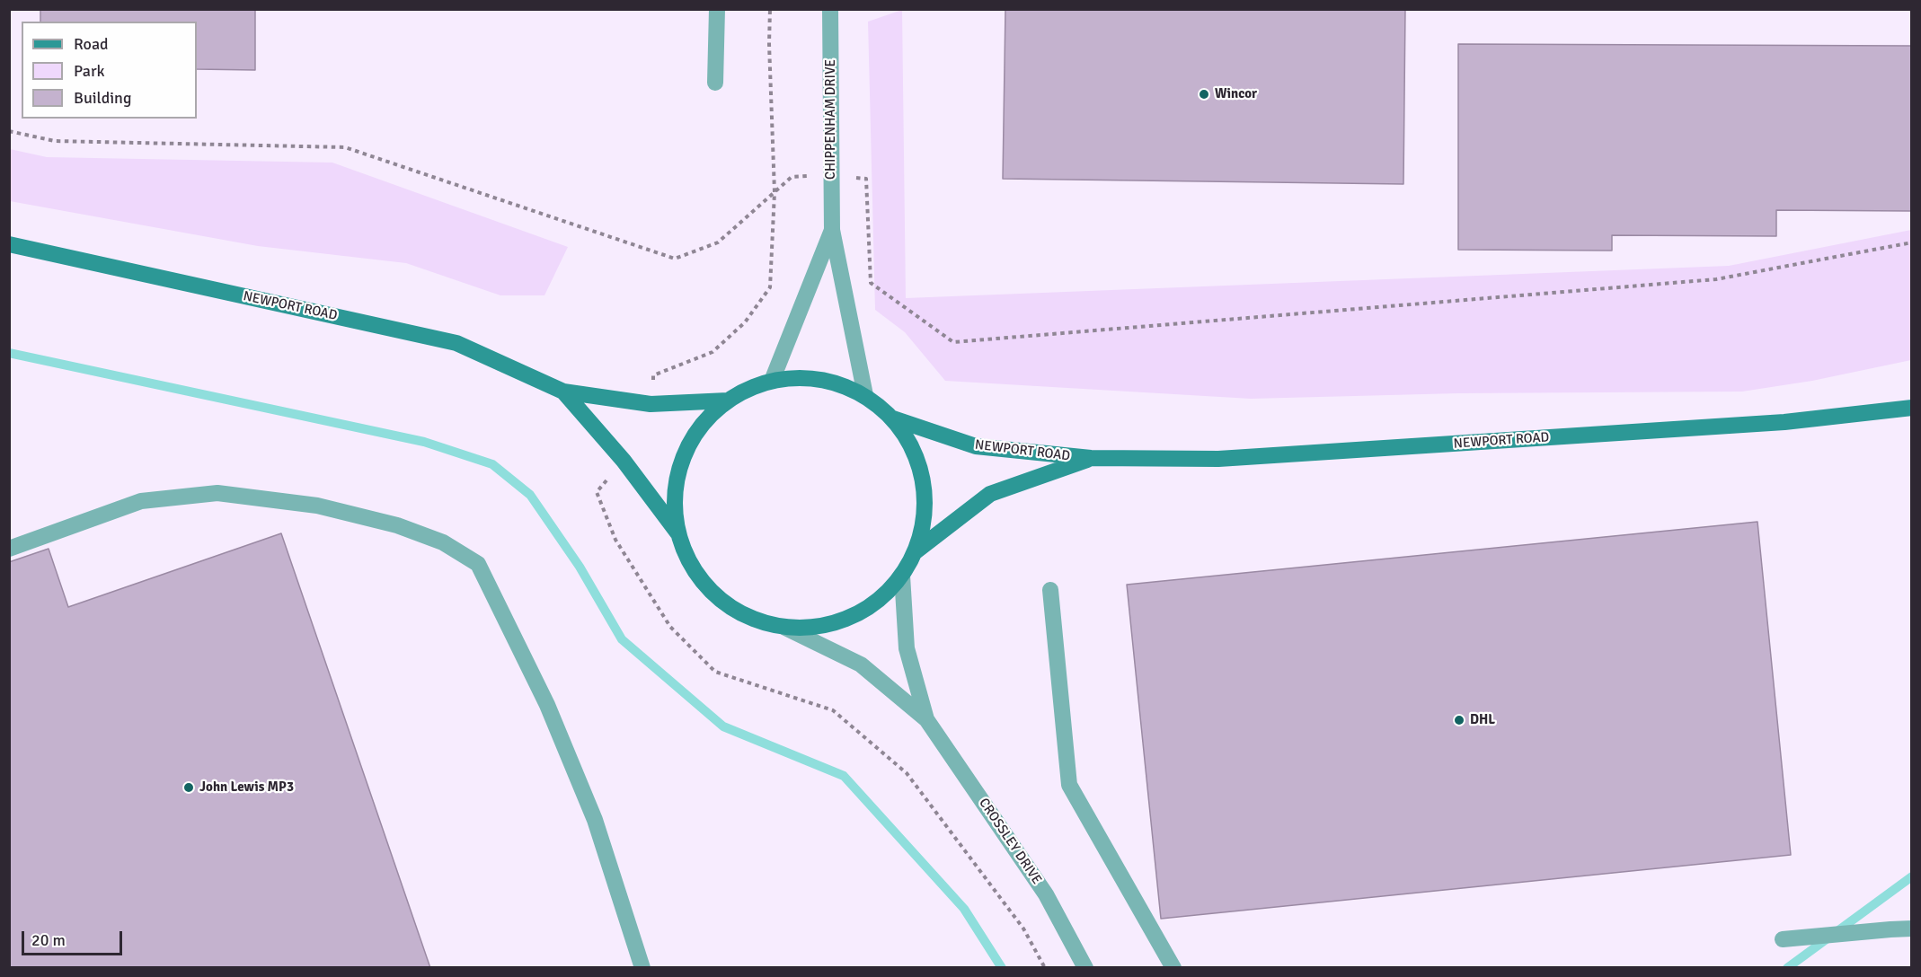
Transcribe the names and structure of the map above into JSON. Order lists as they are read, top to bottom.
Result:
{
  "streets": {
    "street": ["CHIPPENHAM DRIVE", "NEWPORT ROAD", "CROSSLEY DRIVE"]
  },
  "places": ["Wincor", "DHL", "John Lewis MP3"],
  "legend": ["Road", "Park", "Building"],
  "scale_bar": "20 m"
}
